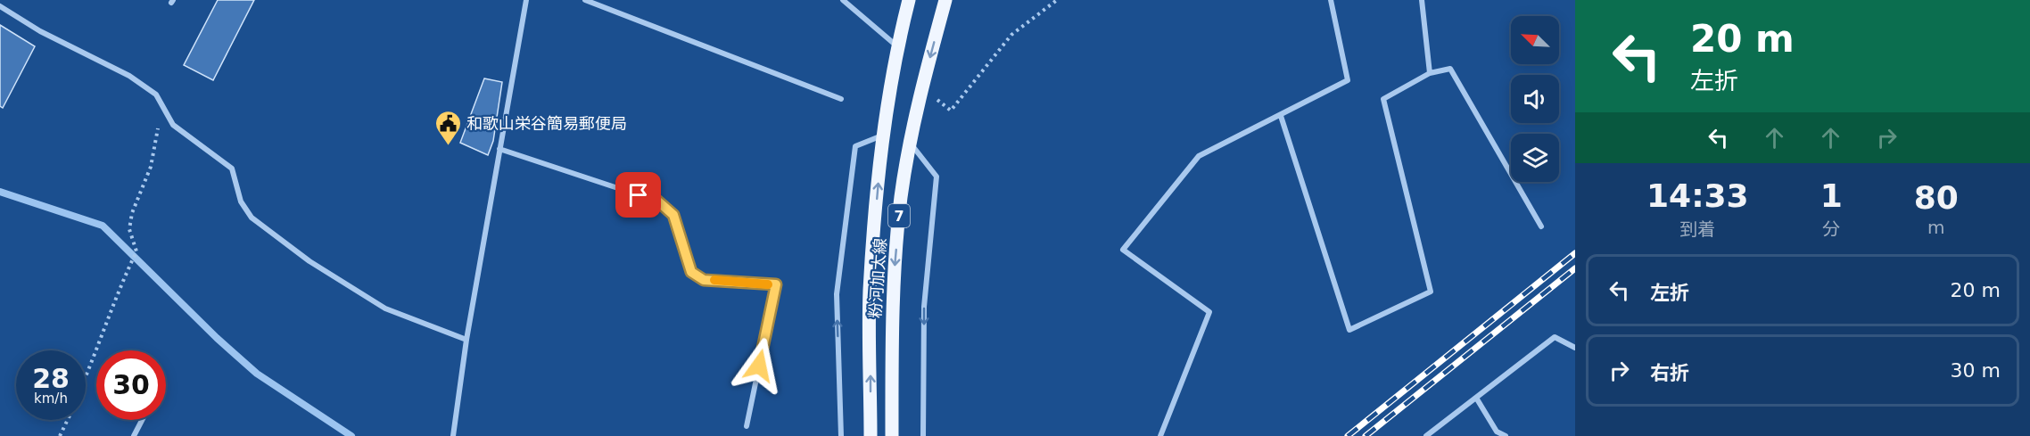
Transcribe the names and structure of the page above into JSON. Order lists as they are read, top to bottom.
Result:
{
  "streets": {
    "main road": ["7", "粉河加太線"]
  },
  "places": {
    "public building": ["和歌山栄谷簡易郵便局"]
  },
  "north": "top left",
  "page": {
    "turn": ["20 m", "左折"],
    "eta": [
      "14:33",
      "到着",
      "1",
      "分",
      "80",
      "m"
    ],
    "list": [
      {
        "name": "左折",
        "value": "20 m"
      },
      {
        "name": "右折",
        "value": "30 m"
      }
    ],
    "speed": "28 km/h",
    "limit": "30"
  }
}
